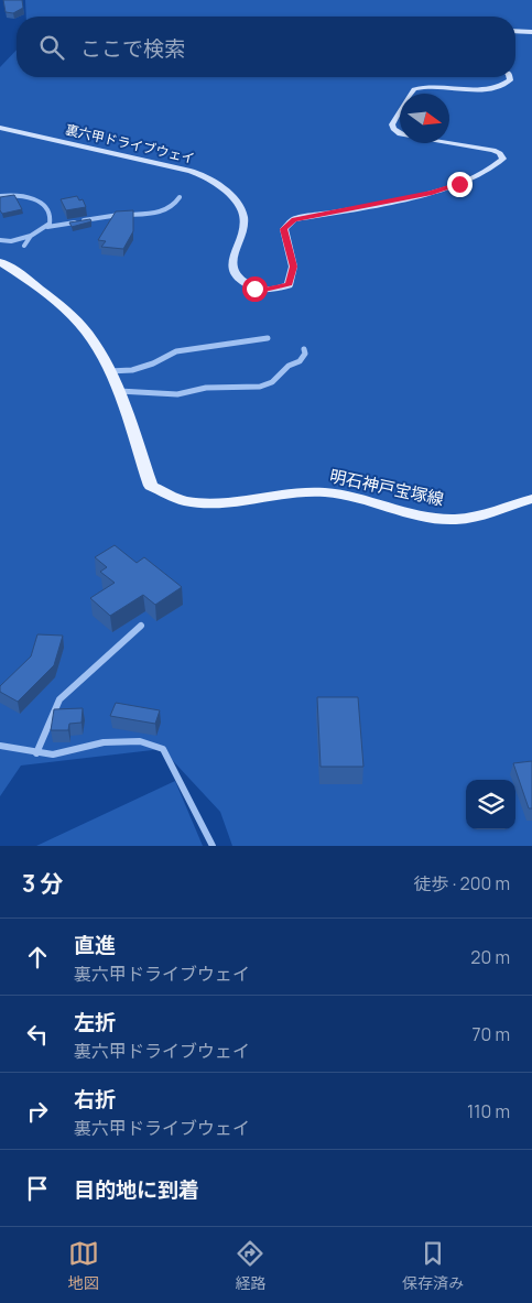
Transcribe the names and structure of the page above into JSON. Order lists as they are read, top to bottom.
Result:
{
  "streets": {
    "main road": ["明石神戸宝塚線"],
    "street": ["裏六甲ドライブウェイ"]
  },
  "north": "right",
  "page": {
    "search": "ここで検索",
    "heading": ["3 分", "徒歩 · 200 m"],
    "list": [
      ["直進", "裏六甲ドライブウェイ", "20 m"],
      ["左折", "裏六甲ドライブウェイ", "70 m"],
      ["右折", "裏六甲ドライブウェイ", "110 m"],
      "目的地に到着"
    ],
    "nav": ["地図", "経路", "保存済み"]
  }
}
